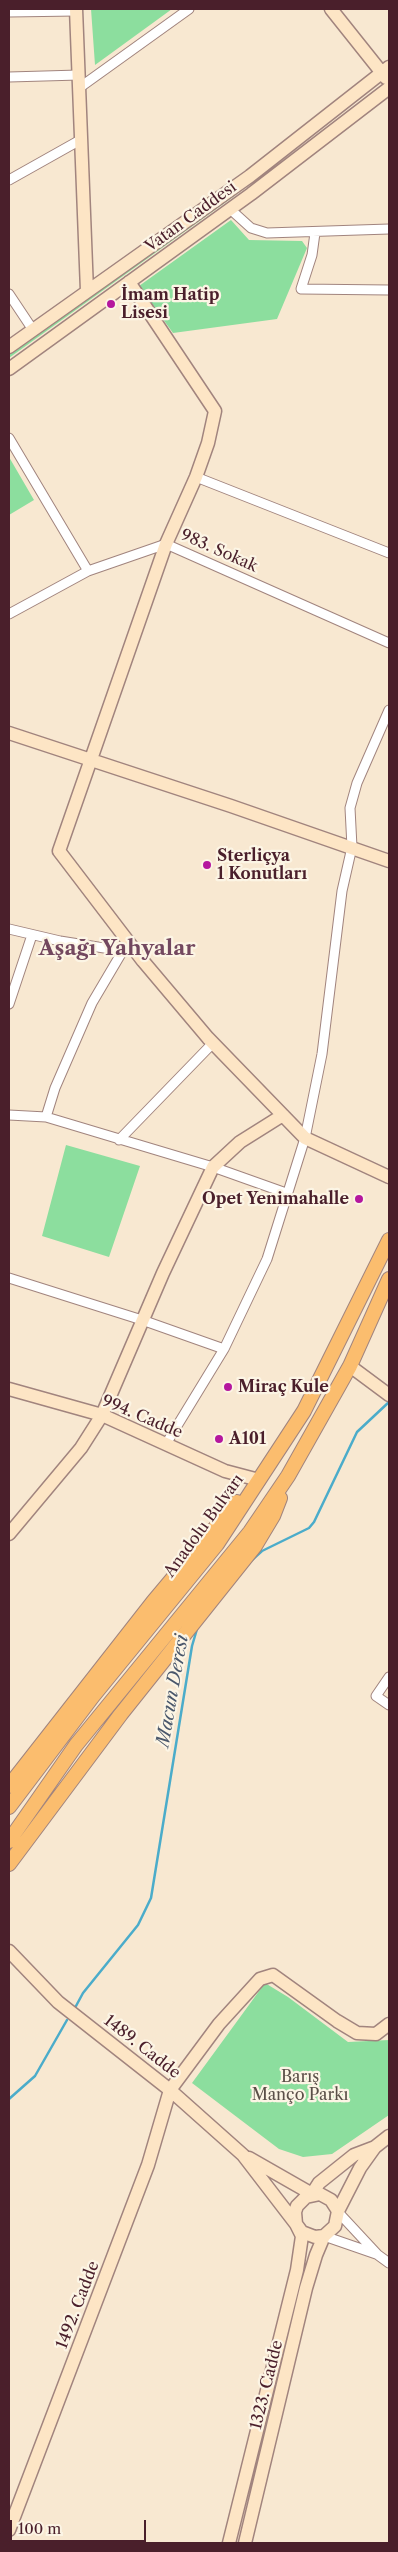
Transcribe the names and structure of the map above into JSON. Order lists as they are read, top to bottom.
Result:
{
  "streets": {
    "main road": ["Anadolu Bulvarı"],
    "street": [
      "Vatan Caddesi",
      "983. Sokak",
      "994. Cadde",
      "1489. Cadde",
      "1492. Cadde",
      "1323. Cadde"
    ]
  },
  "crossings": [
    ["994. Cadde", "Anadolu Bulvarı"],
    ["1489. Cadde", "1492. Cadde"],
    ["1489. Cadde", "1323. Cadde"]
  ],
  "districts": ["Aşağı Yahyalar"],
  "water": ["Macun Deresi"],
  "parks": ["Barış Manço Parkı"],
  "places": [
    "İmam Hatip Lisesi",
    "Sterliçya 1 Konutları",
    "Opet Yenimahalle",
    "Miraç Kule",
    "A101"
  ],
  "scale_bar": "100 m"
}
